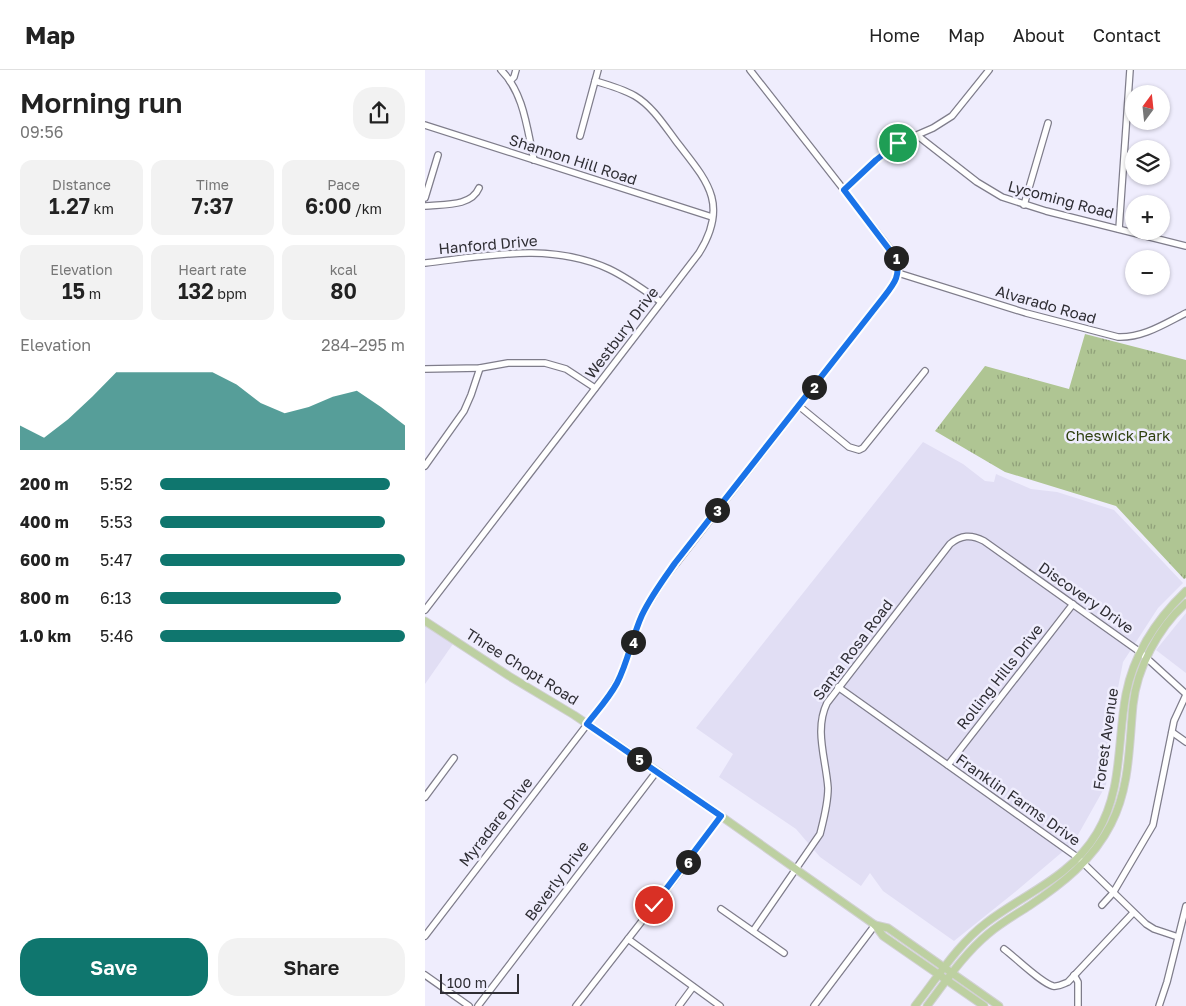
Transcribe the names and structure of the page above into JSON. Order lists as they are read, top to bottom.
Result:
{
  "streets": {
    "main road": ["Three Chopt Road", "Forest Avenue"],
    "street": [
      "Shannon Hill Road",
      "Lycoming Road",
      "Hanford Drive",
      "Alvarado Road",
      "Westbury Drive",
      "Discovery Drive",
      "Santa Rosa Road",
      "Rolling Hills Drive",
      "Franklin Farms Drive",
      "Myradare Drive",
      "Beverly Drive"
    ]
  },
  "crossings": [
    ["Shannon Hill Road", "Westbury Drive"],
    ["Hanford Drive", "Westbury Drive"],
    ["Alvarado Road", "Myradare Drive"],
    ["Discovery Drive", "Santa Rosa Road"],
    ["Discovery Drive", "Rolling Hills Drive"],
    ["Discovery Drive", "Forest Avenue"],
    ["Santa Rosa Road", "Three Chopt Road"],
    ["Santa Rosa Road", "Franklin Farms Drive"],
    ["Three Chopt Road", "Forest Avenue"],
    ["Three Chopt Road", "Myradare Drive"],
    ["Three Chopt Road", "Beverly Drive"],
    ["Rolling Hills Drive", "Franklin Farms Drive"],
    ["Forest Avenue", "Franklin Farms Drive"]
  ],
  "parks": ["Cheswick Park"],
  "scale_bar": "100 m",
  "north": "top",
  "page": {
    "header": "Map",
    "nav": [
      "Home",
      "Map",
      "About",
      "Contact"
    ],
    "heading": ["Morning run", "09:56"],
    "map_buttons": ["+", "−"],
    "stats": [
      ["Distance", "1.27 km"],
      ["Time", "7:37"],
      ["Pace", "6:00 /km"],
      ["Elevation", "15 m"],
      ["Heart rate", "132 bpm"],
      ["kcal", "80"]
    ],
    "pins": [
      "1",
      "2",
      "3",
      "4",
      "5",
      "6"
    ],
    "chart": ["Elevation", "284–295 m"],
    "list": [
      {
        "name": "200 m",
        "note": "5:52"
      },
      {
        "name": "400 m",
        "note": "5:53"
      },
      {
        "name": "600 m",
        "note": "5:47"
      },
      {
        "name": "800 m",
        "note": "6:13"
      },
      {
        "name": "1.0 km",
        "note": "5:46"
      }
    ],
    "buttons": ["Save", "Share"],
    "scale": "100 m"
  }
}
